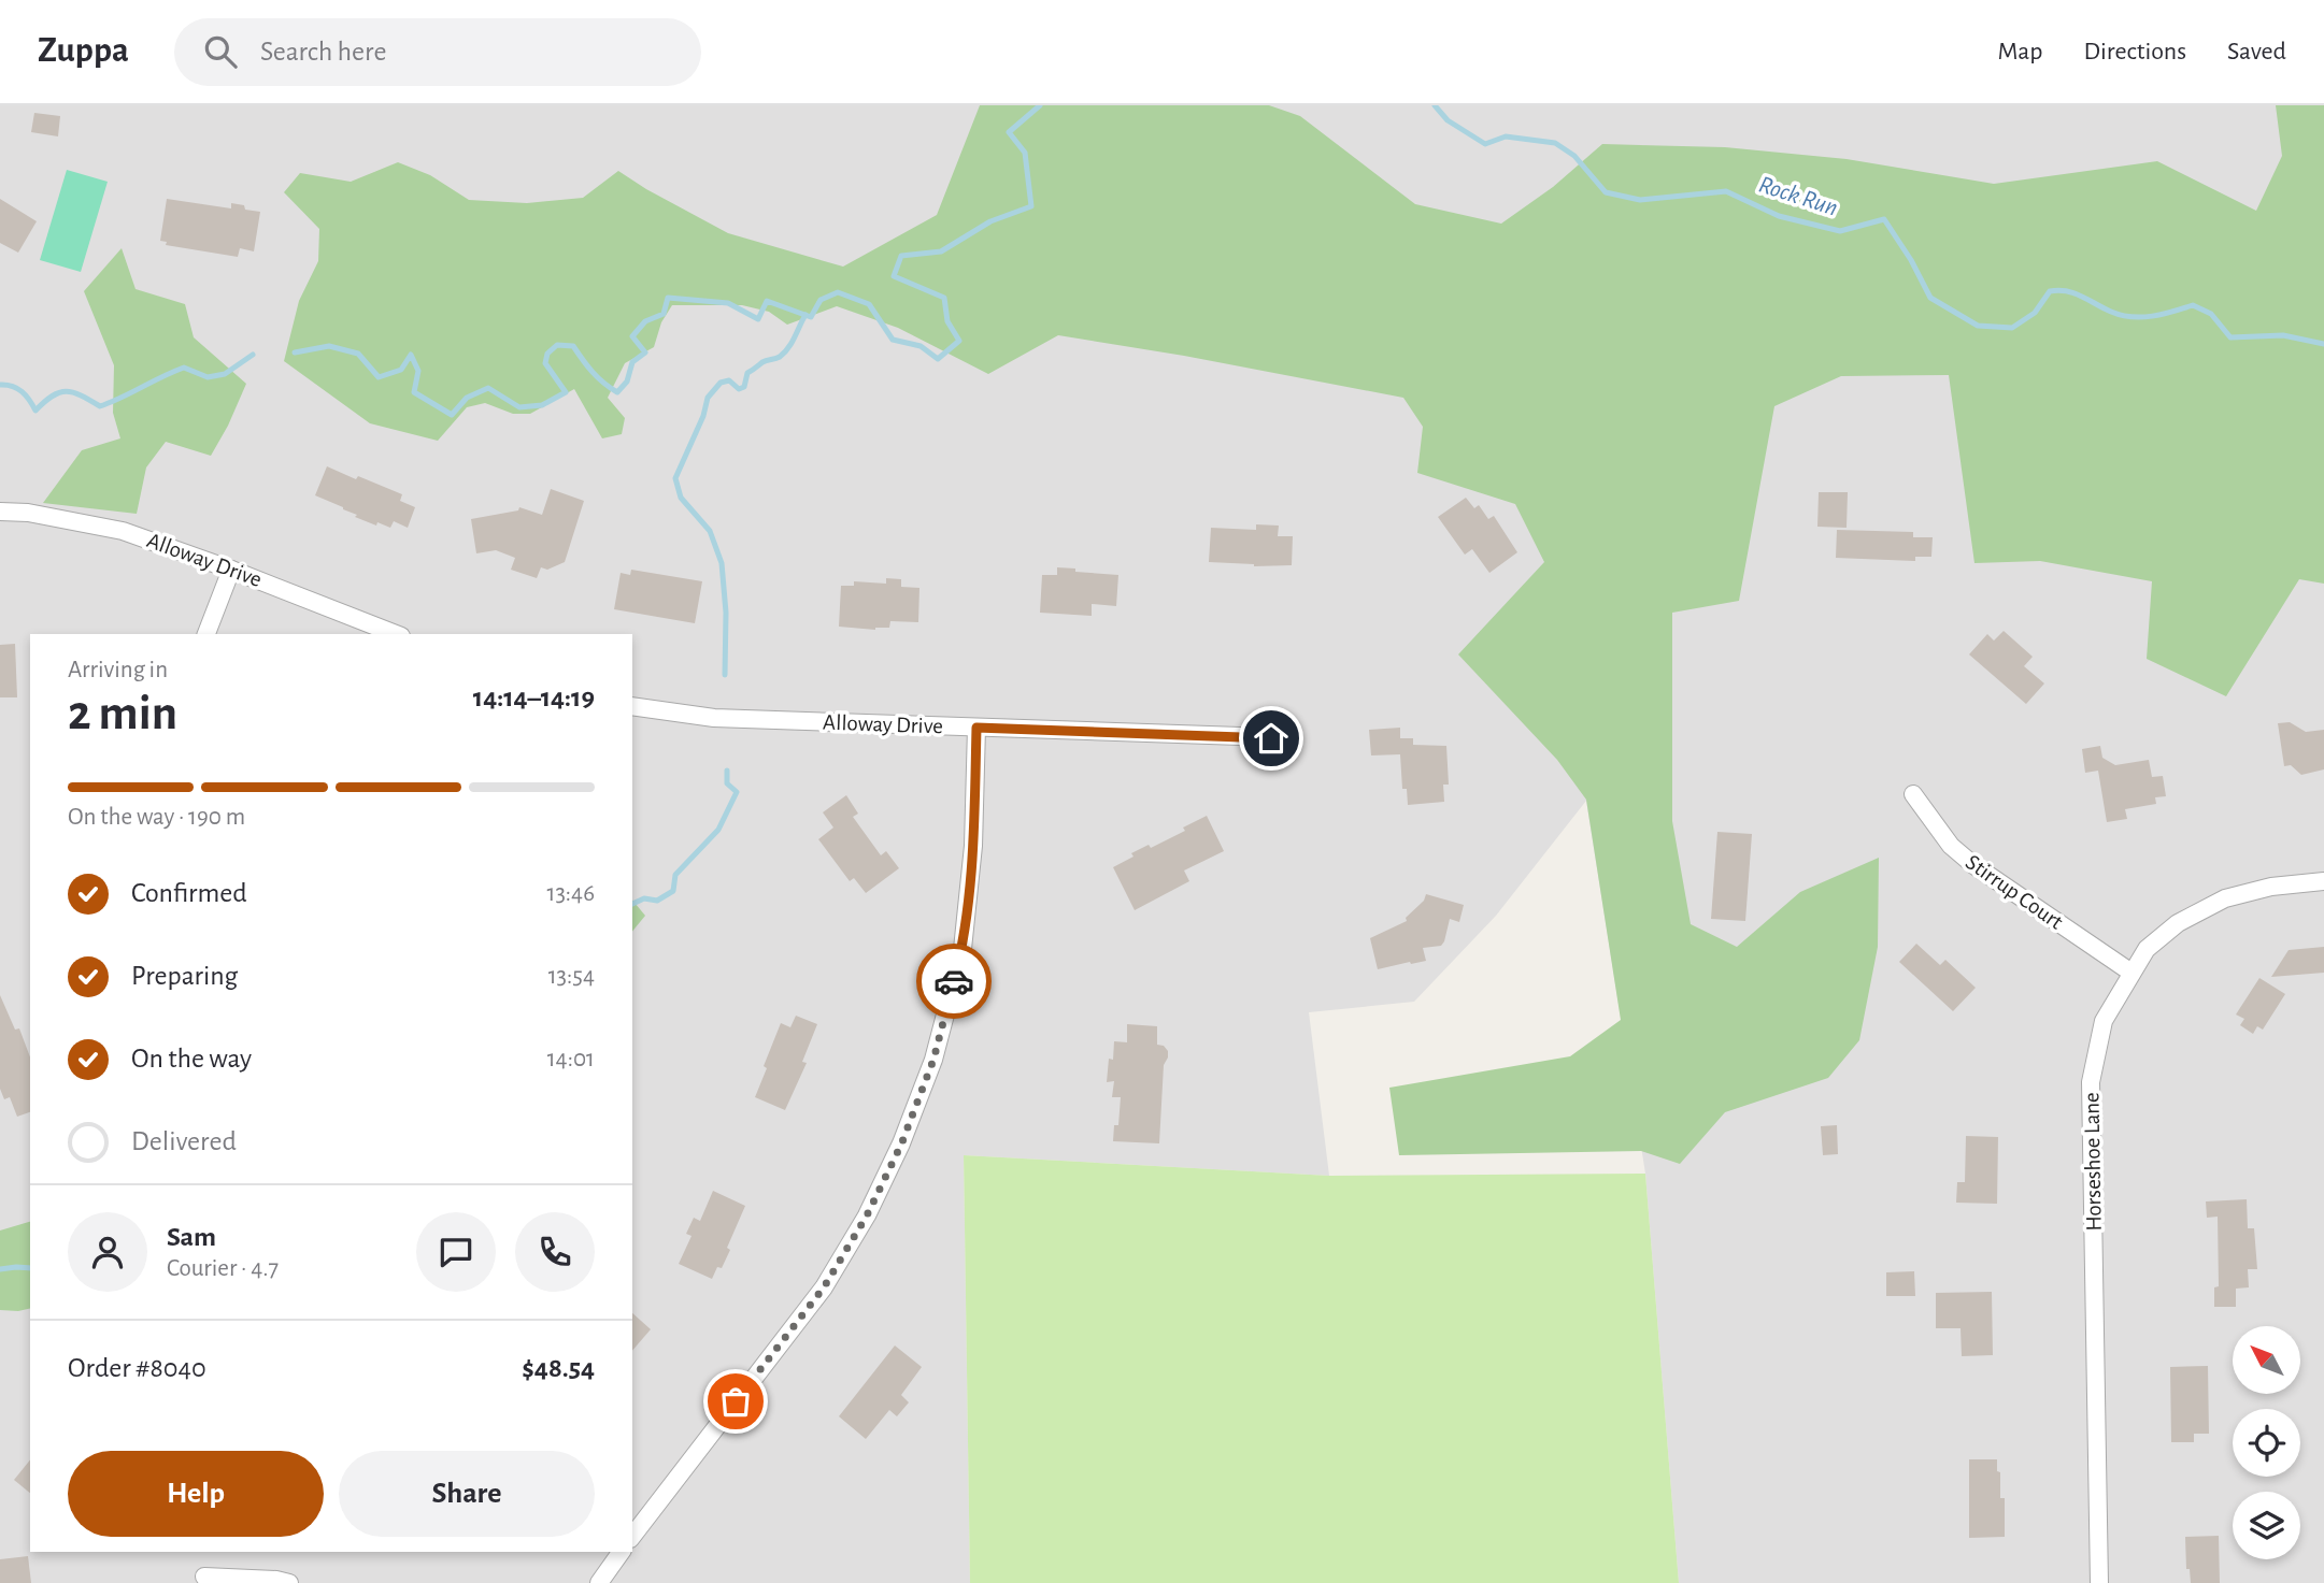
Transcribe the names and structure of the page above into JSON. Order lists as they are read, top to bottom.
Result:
{
  "streets": {
    "street": ["Alloway Drive", "Stirrup Court", "Horseshoe Lane"]
  },
  "crossings": [
    ["Stirrup Court", "Horseshoe Lane"]
  ],
  "water": ["Rock Run"],
  "north": "top left",
  "page": {
    "header": "Zuppa",
    "search": "Search here",
    "nav": ["Map", "Directions", "Saved"],
    "heading": ["2 min", "Arriving in", "14:14–14:19"],
    "panel": [
      "Sam",
      "Courier · 4.7",
      "Order #8040",
      "$48.54"
    ],
    "bar": "On the way · 190 m",
    "list": [
      ["Confirmed", "13:46"],
      ["Preparing", "13:54"],
      ["On the way", "14:01"],
      "Delivered"
    ],
    "buttons": ["Help", "Share"]
  }
}
